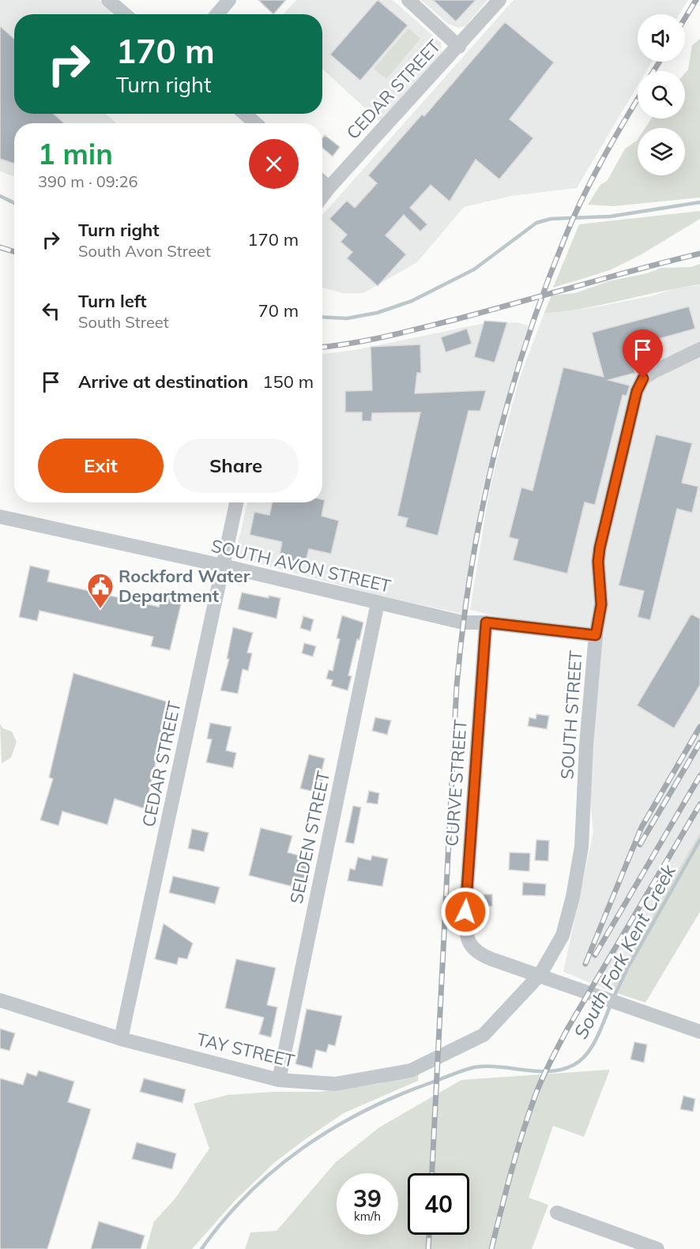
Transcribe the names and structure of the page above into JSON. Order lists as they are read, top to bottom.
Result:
{
  "streets": {
    "street": [
      "CEDAR STREET",
      "SOUTH AVON STREET",
      "SOUTH STREET",
      "CURVE STREET",
      "SELDEN STREET",
      "TAY STREET"
    ]
  },
  "crossings": [
    ["CEDAR STREET", "SOUTH AVON STREET"],
    ["CEDAR STREET", "TAY STREET"],
    ["SOUTH AVON STREET", "SOUTH STREET"],
    ["SOUTH AVON STREET", "CURVE STREET"],
    ["SOUTH AVON STREET", "SELDEN STREET"],
    ["SOUTH STREET", "CURVE STREET"],
    ["SOUTH STREET", "TAY STREET"],
    ["CURVE STREET", "TAY STREET"],
    ["SELDEN STREET", "TAY STREET"]
  ],
  "water": ["South Fork Kent Creek"],
  "places": {
    "public building": ["Rockford Water Department"]
  },
  "page": {
    "turn": ["170 m", "Turn right"],
    "heading": ["1 min", "390 m · 09:26"],
    "list": [
      {
        "name": "Turn right",
        "note": "South Avon Street",
        "value": "170 m"
      },
      {
        "name": "Turn left",
        "note": "South Street",
        "value": "70 m"
      },
      {
        "name": "Arrive at destination",
        "value": "150 m"
      }
    ],
    "buttons": ["Exit", "Share"],
    "speed": "39 km/h",
    "limit": "40"
  }
}
